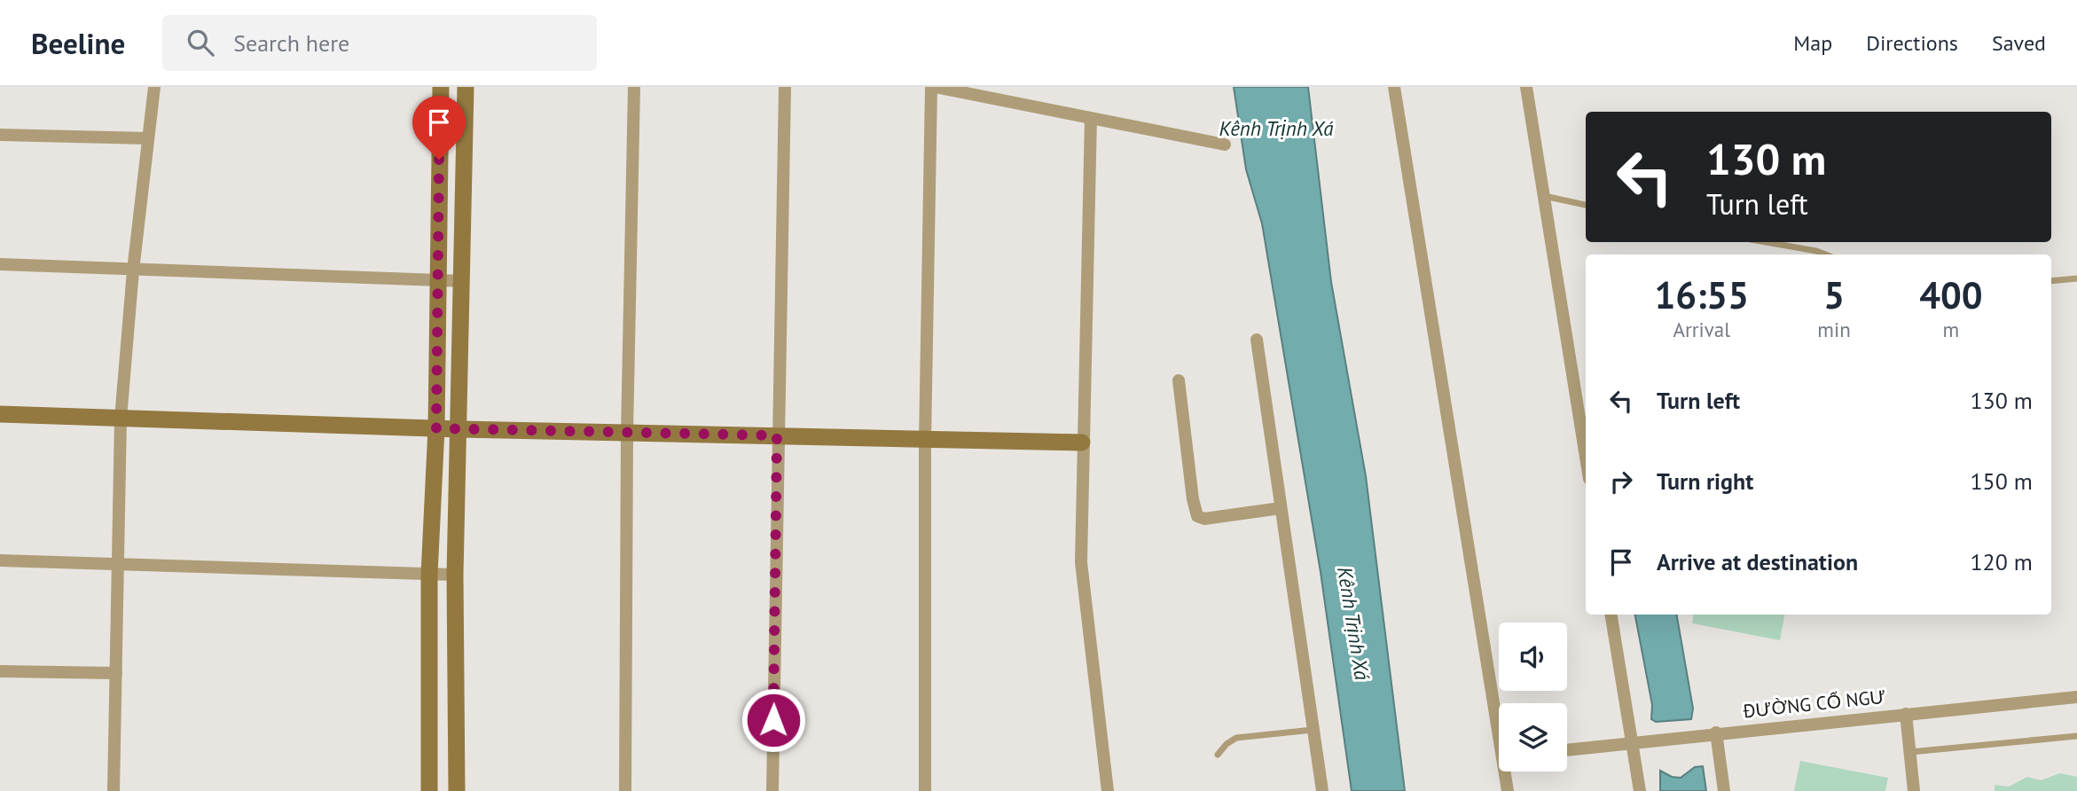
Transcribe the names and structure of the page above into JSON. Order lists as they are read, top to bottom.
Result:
{
  "streets": {
    "street": ["ĐƯỜNG CỔ NGƯ"]
  },
  "water": ["Kênh Trịnh Xá"],
  "page": {
    "header": "Beeline",
    "search": "Search here",
    "nav": ["Map", "Directions", "Saved"],
    "turn": ["130 m", "Turn left"],
    "eta": [
      "16:55",
      "Arrival",
      "5",
      "min",
      "400",
      "m"
    ],
    "list": [
      {
        "name": "Turn left",
        "value": "130 m"
      },
      {
        "name": "Turn right",
        "value": "150 m"
      },
      {
        "name": "Arrive at destination",
        "value": "120 m"
      }
    ]
  }
}
